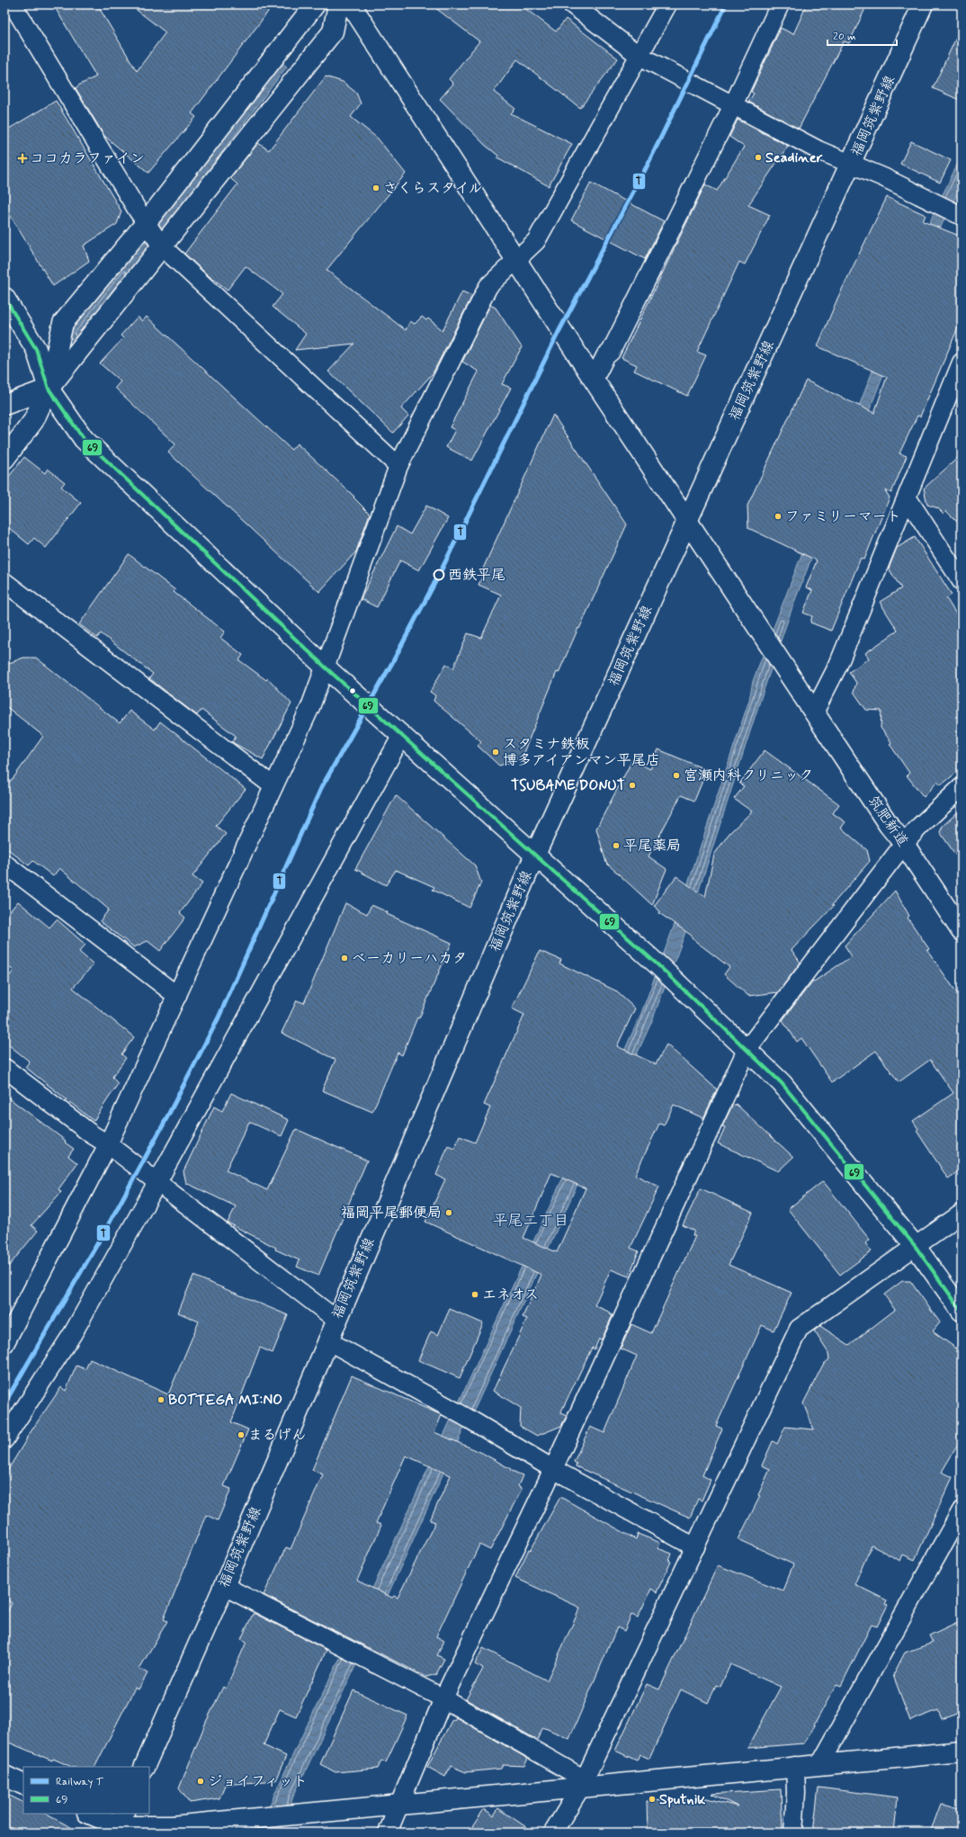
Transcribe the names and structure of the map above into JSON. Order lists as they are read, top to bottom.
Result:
{
  "streets": {
    "main road": ["福岡筑紫野線", "筑肥新道"]
  },
  "crossings": [
    ["福岡筑紫野線", "筑肥新道"]
  ],
  "districts": ["平尾二丁目"],
  "places": {
    "other": [
      "Seadiner",
      "さくらスタイル",
      "ファミリーマート",
      "西鉄平尾",
      "スタミナ鉄板 博多アイアンマン平尾店",
      "宮瀬内科クリニック",
      "TSUBAME DONUT",
      "平尾薬局",
      "ベーカリーハカタ",
      "福岡平尾郵便局",
      "エネオス",
      "BOTTEGA MI:NO",
      "まるげん",
      "ジョイフィット",
      "Sputnik"
    ],
    "health": ["ココカラファイン"]
  },
  "lines": ["rail line T", "transit line 69"],
  "legend": ["Railway T", "69"],
  "scale_bar": "20 m"
}
